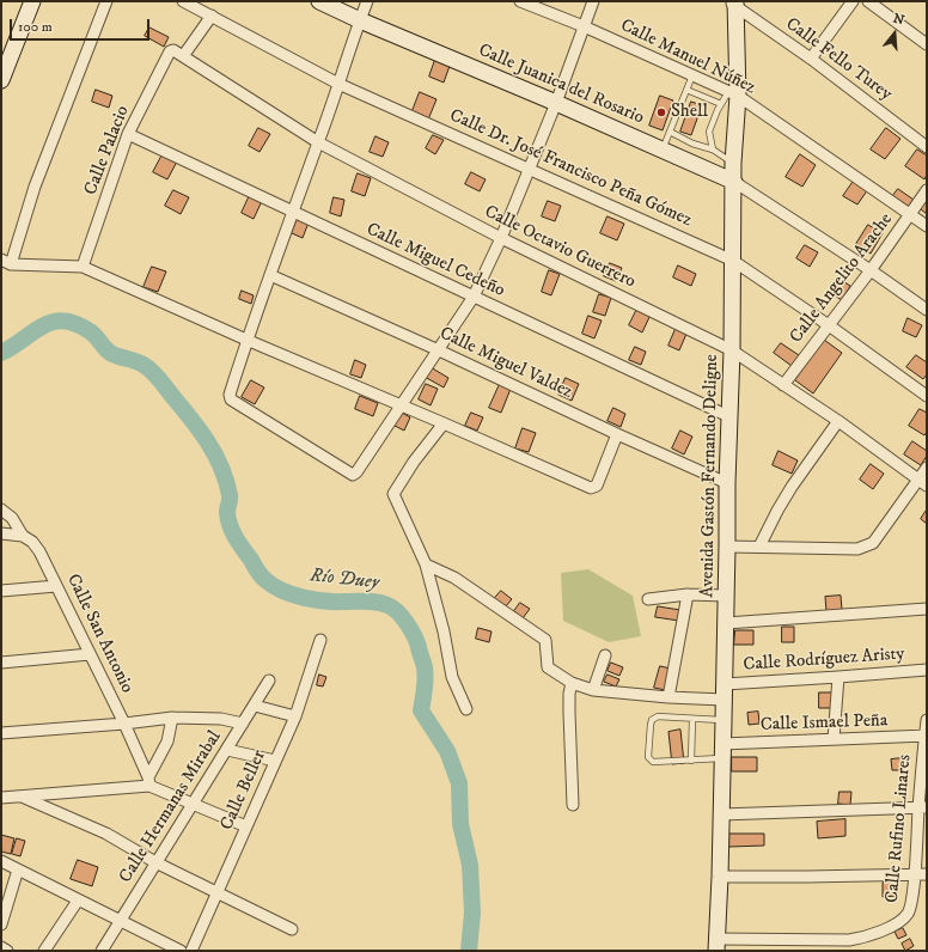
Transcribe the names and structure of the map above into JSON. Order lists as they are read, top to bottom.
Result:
{
  "streets": {
    "street": [
      "Calle Manuel Núñez",
      "Calle Fello Turey",
      "Calle Juanica del Rosario",
      "Calle Palacio",
      "Calle Dr. José Francisco Peña Gómez",
      "Calle Octavio Guerrero",
      "Calle Miguel Cedeño",
      "Calle Angelito Arache",
      "Calle Miguel Valdez",
      "Avenida Gastón Fernando Deligne",
      "Calle San Antonio",
      "Calle Rodríguez Aristy",
      "Calle Ismael Peña",
      "Calle Beller",
      "Calle Hermanas Mirabal",
      "Calle Rufino Linares"
    ]
  },
  "crossings": [
    ["Calle Manuel Núñez", "Calle Angelito Arache"],
    ["Calle Manuel Núñez", "Avenida Gastón Fernando Deligne"],
    ["Calle Fello Turey", "Avenida Gastón Fernando Deligne"],
    ["Calle Juanica del Rosario", "Calle Angelito Arache"],
    ["Calle Juanica del Rosario", "Avenida Gastón Fernando Deligne"],
    ["Calle Palacio", "Calle Octavio Guerrero"],
    ["Calle Palacio", "Calle Miguel Cedeño"],
    ["Calle Dr. José Francisco Peña Gómez", "Calle Angelito Arache"],
    ["Calle Dr. José Francisco Peña Gómez", "Avenida Gastón Fernando Deligne"],
    ["Calle Octavio Guerrero", "Calle Angelito Arache"],
    ["Calle Octavio Guerrero", "Avenida Gastón Fernando Deligne"],
    ["Calle Miguel Cedeño", "Avenida Gastón Fernando Deligne"],
    ["Calle Miguel Valdez", "Avenida Gastón Fernando Deligne"],
    ["Avenida Gastón Fernando Deligne", "Calle Rodríguez Aristy"],
    ["Avenida Gastón Fernando Deligne", "Calle Ismael Peña"],
    ["Avenida Gastón Fernando Deligne", "Calle Rufino Linares"],
    ["Calle Ismael Peña", "Calle Rufino Linares"]
  ],
  "water": ["Río Duey"],
  "places": ["Shell"],
  "scale_bar": "100 m",
  "north": "top"
}
